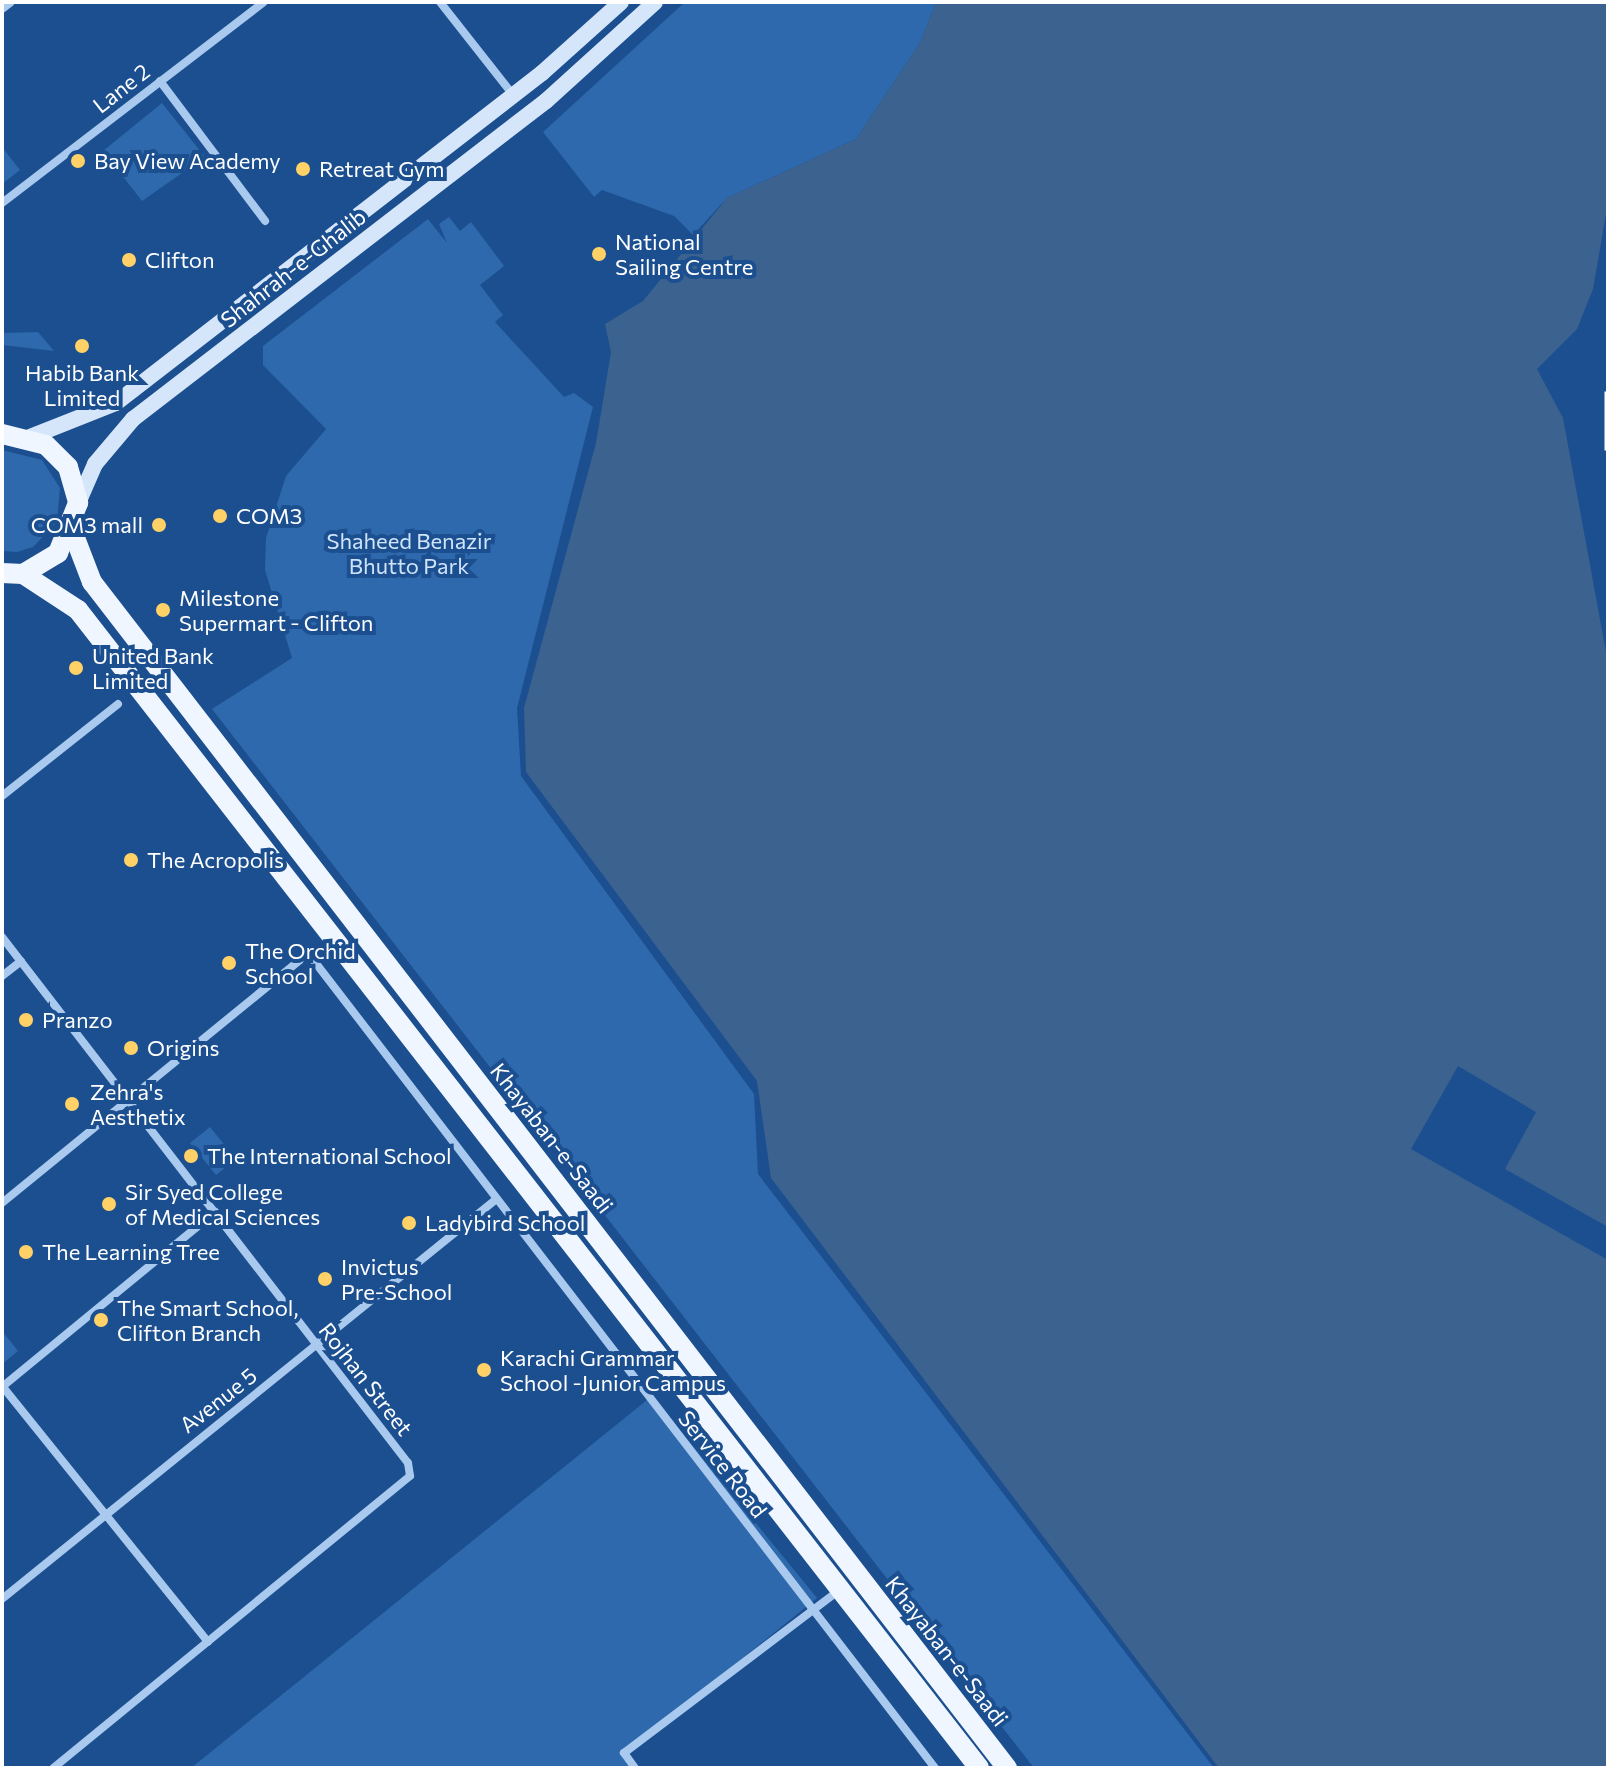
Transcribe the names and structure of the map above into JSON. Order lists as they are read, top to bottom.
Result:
{
  "streets": {
    "main road": ["Shahrah-e-Ghalib", "Khayaban-e-Saadi"],
    "street": [
      "Lane 2",
      "Rojhan Street",
      "Avenue 5",
      "Service Road"
    ]
  },
  "crossings": [
    ["Rojhan Street", "Avenue 5"],
    ["Rojhan Street", "Service Road"],
    ["Avenue 5", "Service Road"]
  ],
  "parks": ["Shaheed Benazir Bhutto Park"],
  "places": [
    "Bay View Academy",
    "Retreat Gym",
    "National Sailing Centre",
    "Clifton",
    "Habib Bank Limited",
    "COM3",
    "COM3 mall",
    "Milestone Supermart - Clifton",
    "United Bank Limited",
    "The Acropolis",
    "The Orchid School",
    "Pranzo",
    "Origins",
    "Zehra's Aesthetix",
    "The International School",
    "Sir Syed College of Medical Sciences",
    "Ladybird School",
    "The Learning Tree",
    "Invictus Pre-School",
    "The Smart School, Clifton Branch",
    "Karachi Grammar School -Junior Campus"
  ]
}
